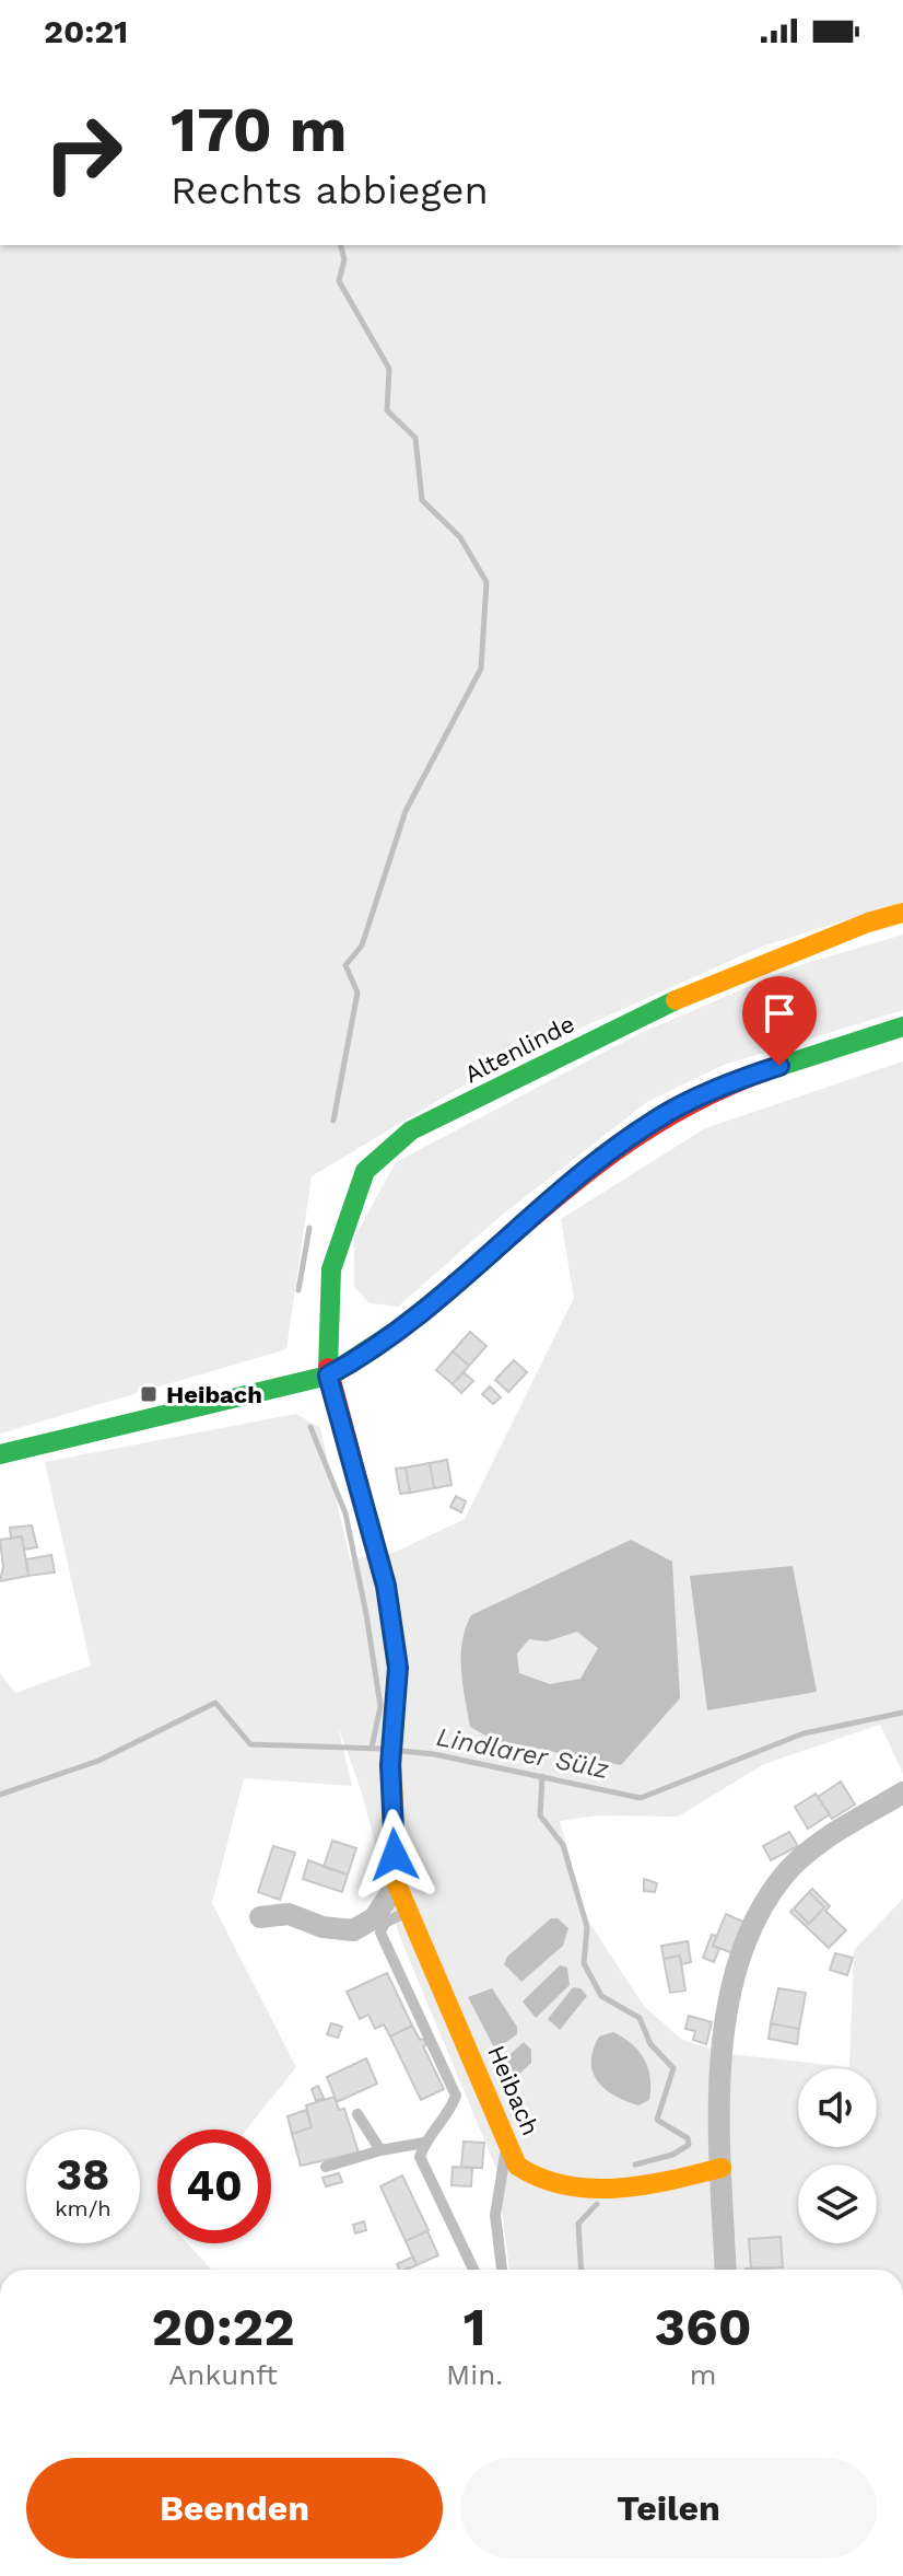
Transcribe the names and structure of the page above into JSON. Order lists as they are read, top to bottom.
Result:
{
  "streets": {
    "street": ["Altenlinde", "Heibach"]
  },
  "crossings": [
    ["Altenlinde", "Heibach"]
  ],
  "water": ["Lindlarer Sülz"],
  "places": {
    "transit": ["Heibach"]
  },
  "page": {
    "status": "20:21",
    "turn": ["170 m", "Rechts abbiegen"],
    "speed": "38 km/h",
    "limit": "40",
    "eta": [
      "20:22",
      "Ankunft",
      "1",
      "Min.",
      "360",
      "m"
    ],
    "buttons": ["Beenden", "Teilen"]
  }
}
